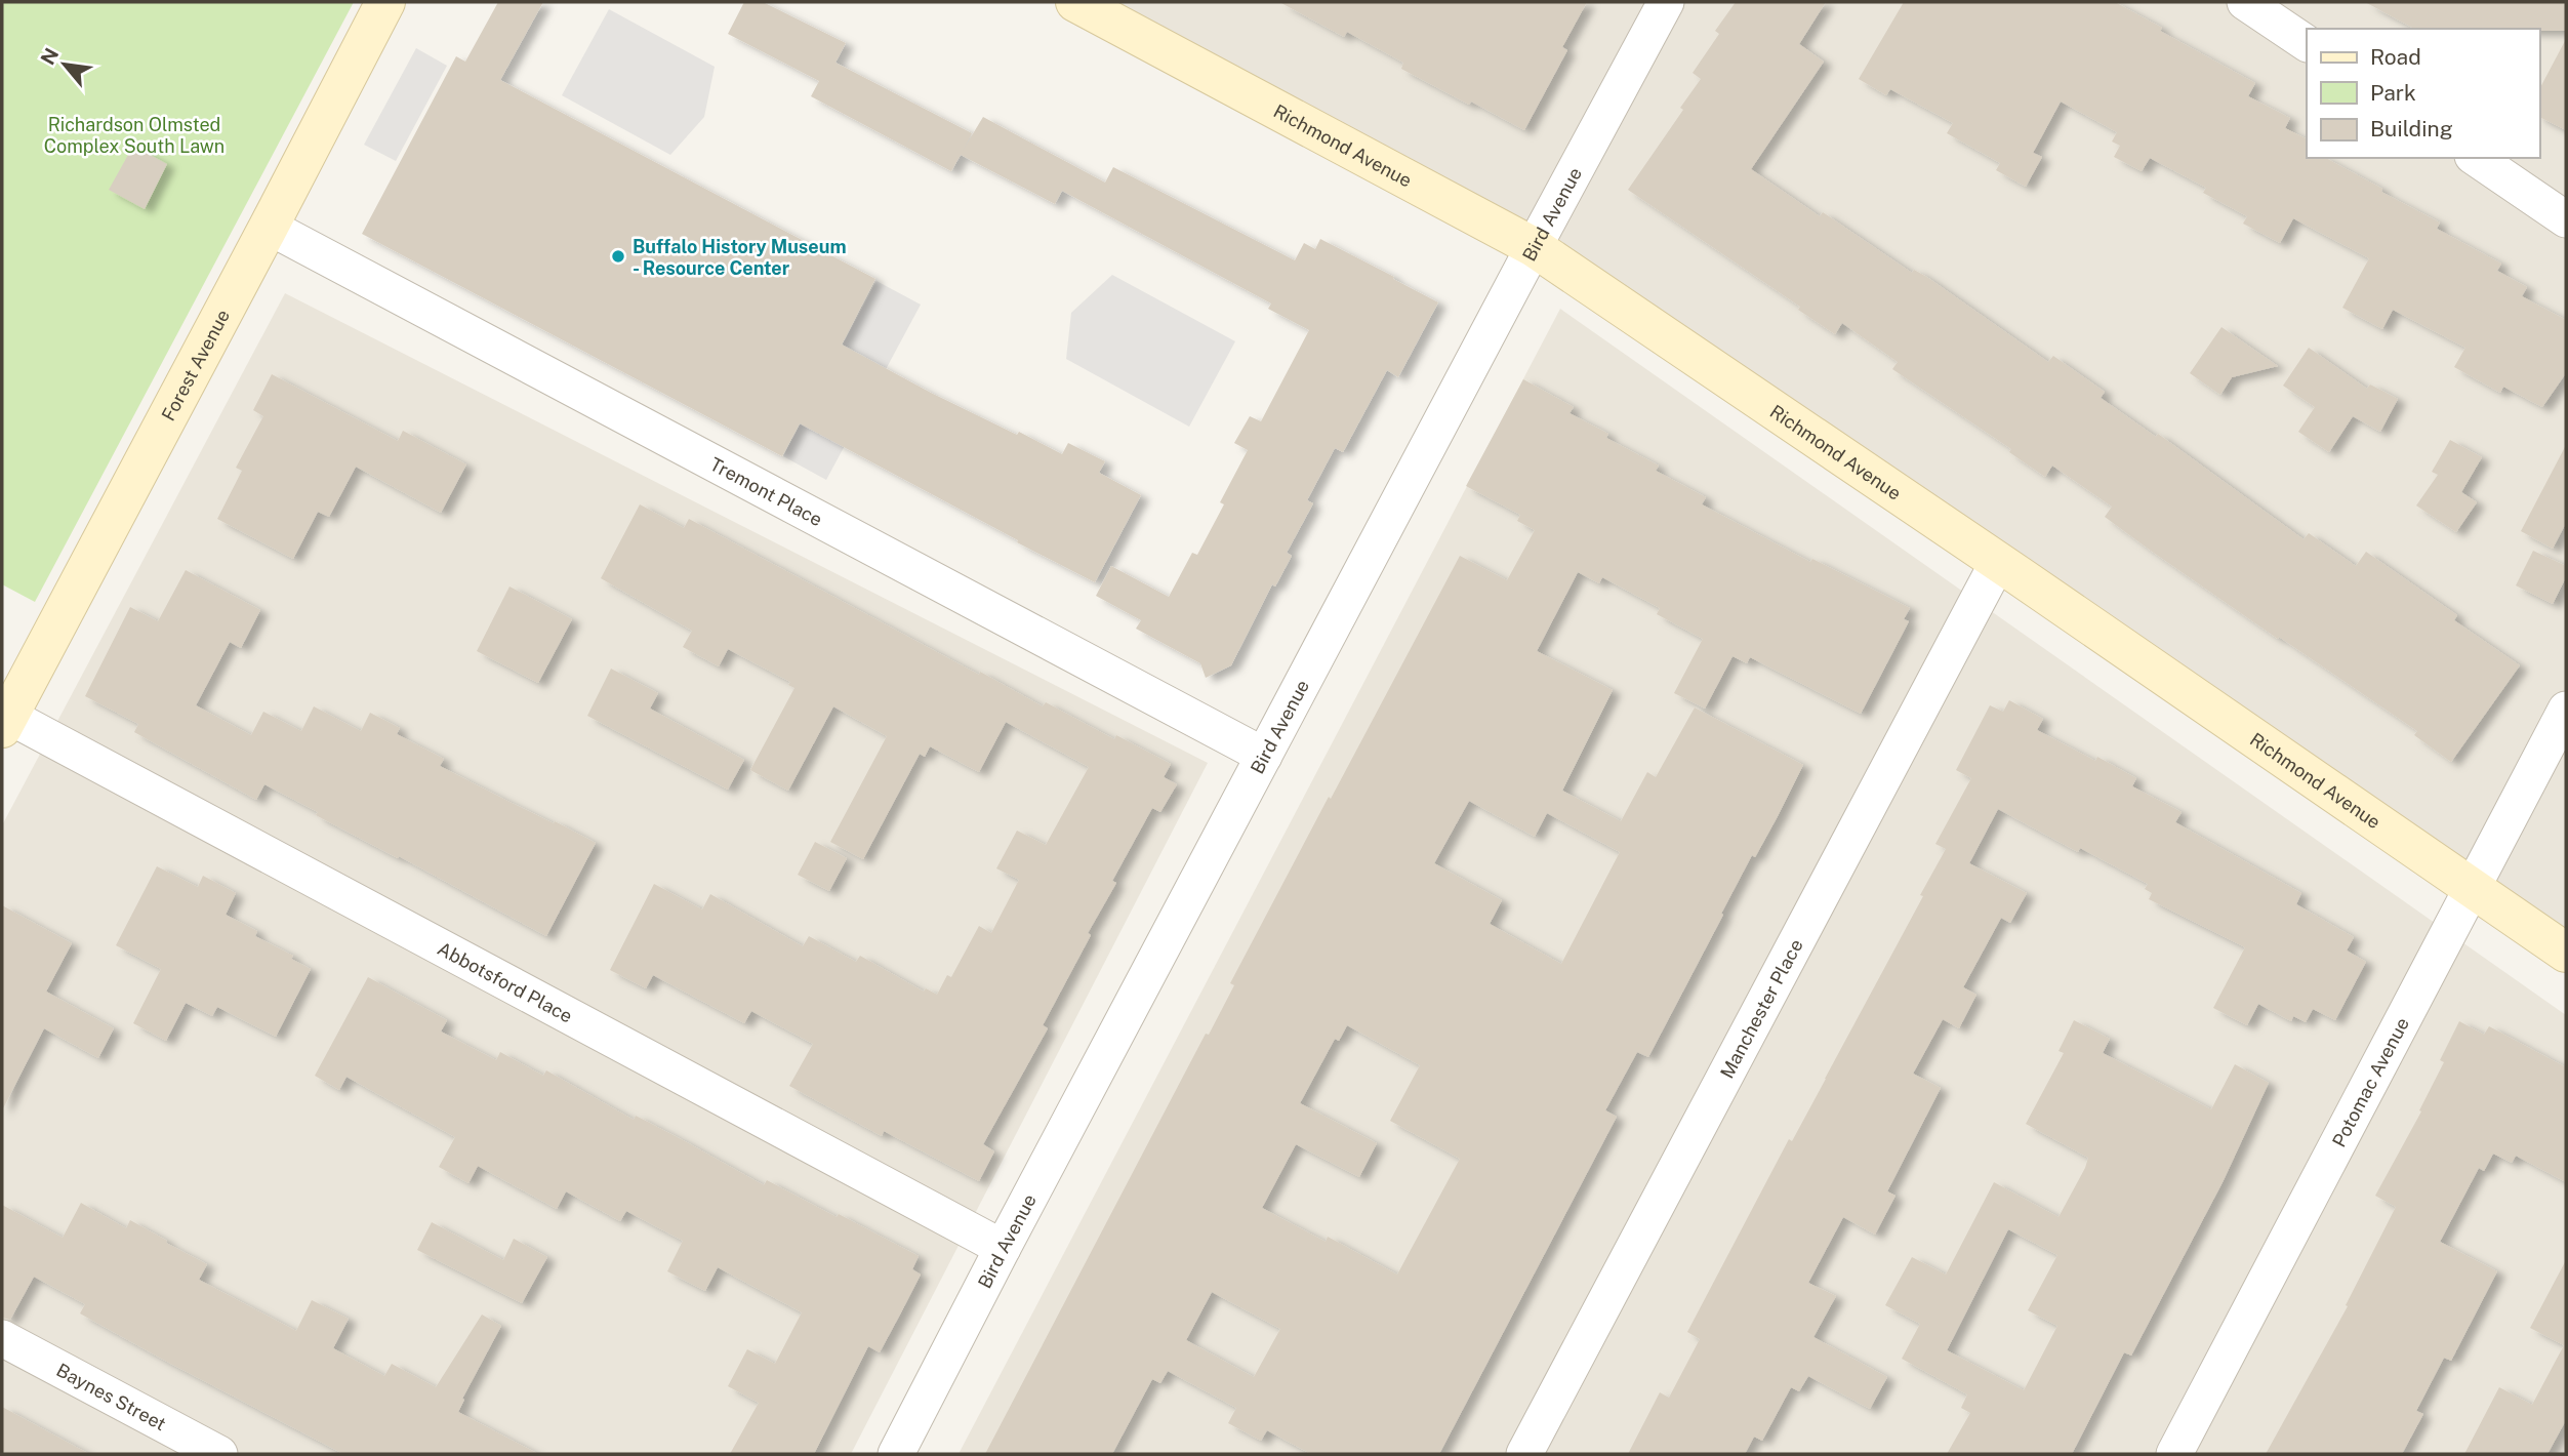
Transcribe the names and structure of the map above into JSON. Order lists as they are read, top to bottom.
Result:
{
  "streets": {
    "street": [
      "Richmond Avenue",
      "Bird Avenue",
      "Forest Avenue",
      "Tremont Place",
      "Abbotsford Place",
      "Manchester Place",
      "Potomac Avenue",
      "Baynes Street"
    ]
  },
  "crossings": [
    ["Richmond Avenue", "Bird Avenue"],
    ["Richmond Avenue", "Manchester Place"],
    ["Richmond Avenue", "Potomac Avenue"],
    ["Bird Avenue", "Tremont Place"],
    ["Bird Avenue", "Abbotsford Place"],
    ["Forest Avenue", "Tremont Place"],
    ["Forest Avenue", "Abbotsford Place"]
  ],
  "parks": ["Richardson Olmsted Complex South Lawn"],
  "places": ["Buffalo History Museum - Resource Center"],
  "legend": ["Road", "Park", "Building"],
  "north": "top left"
}
